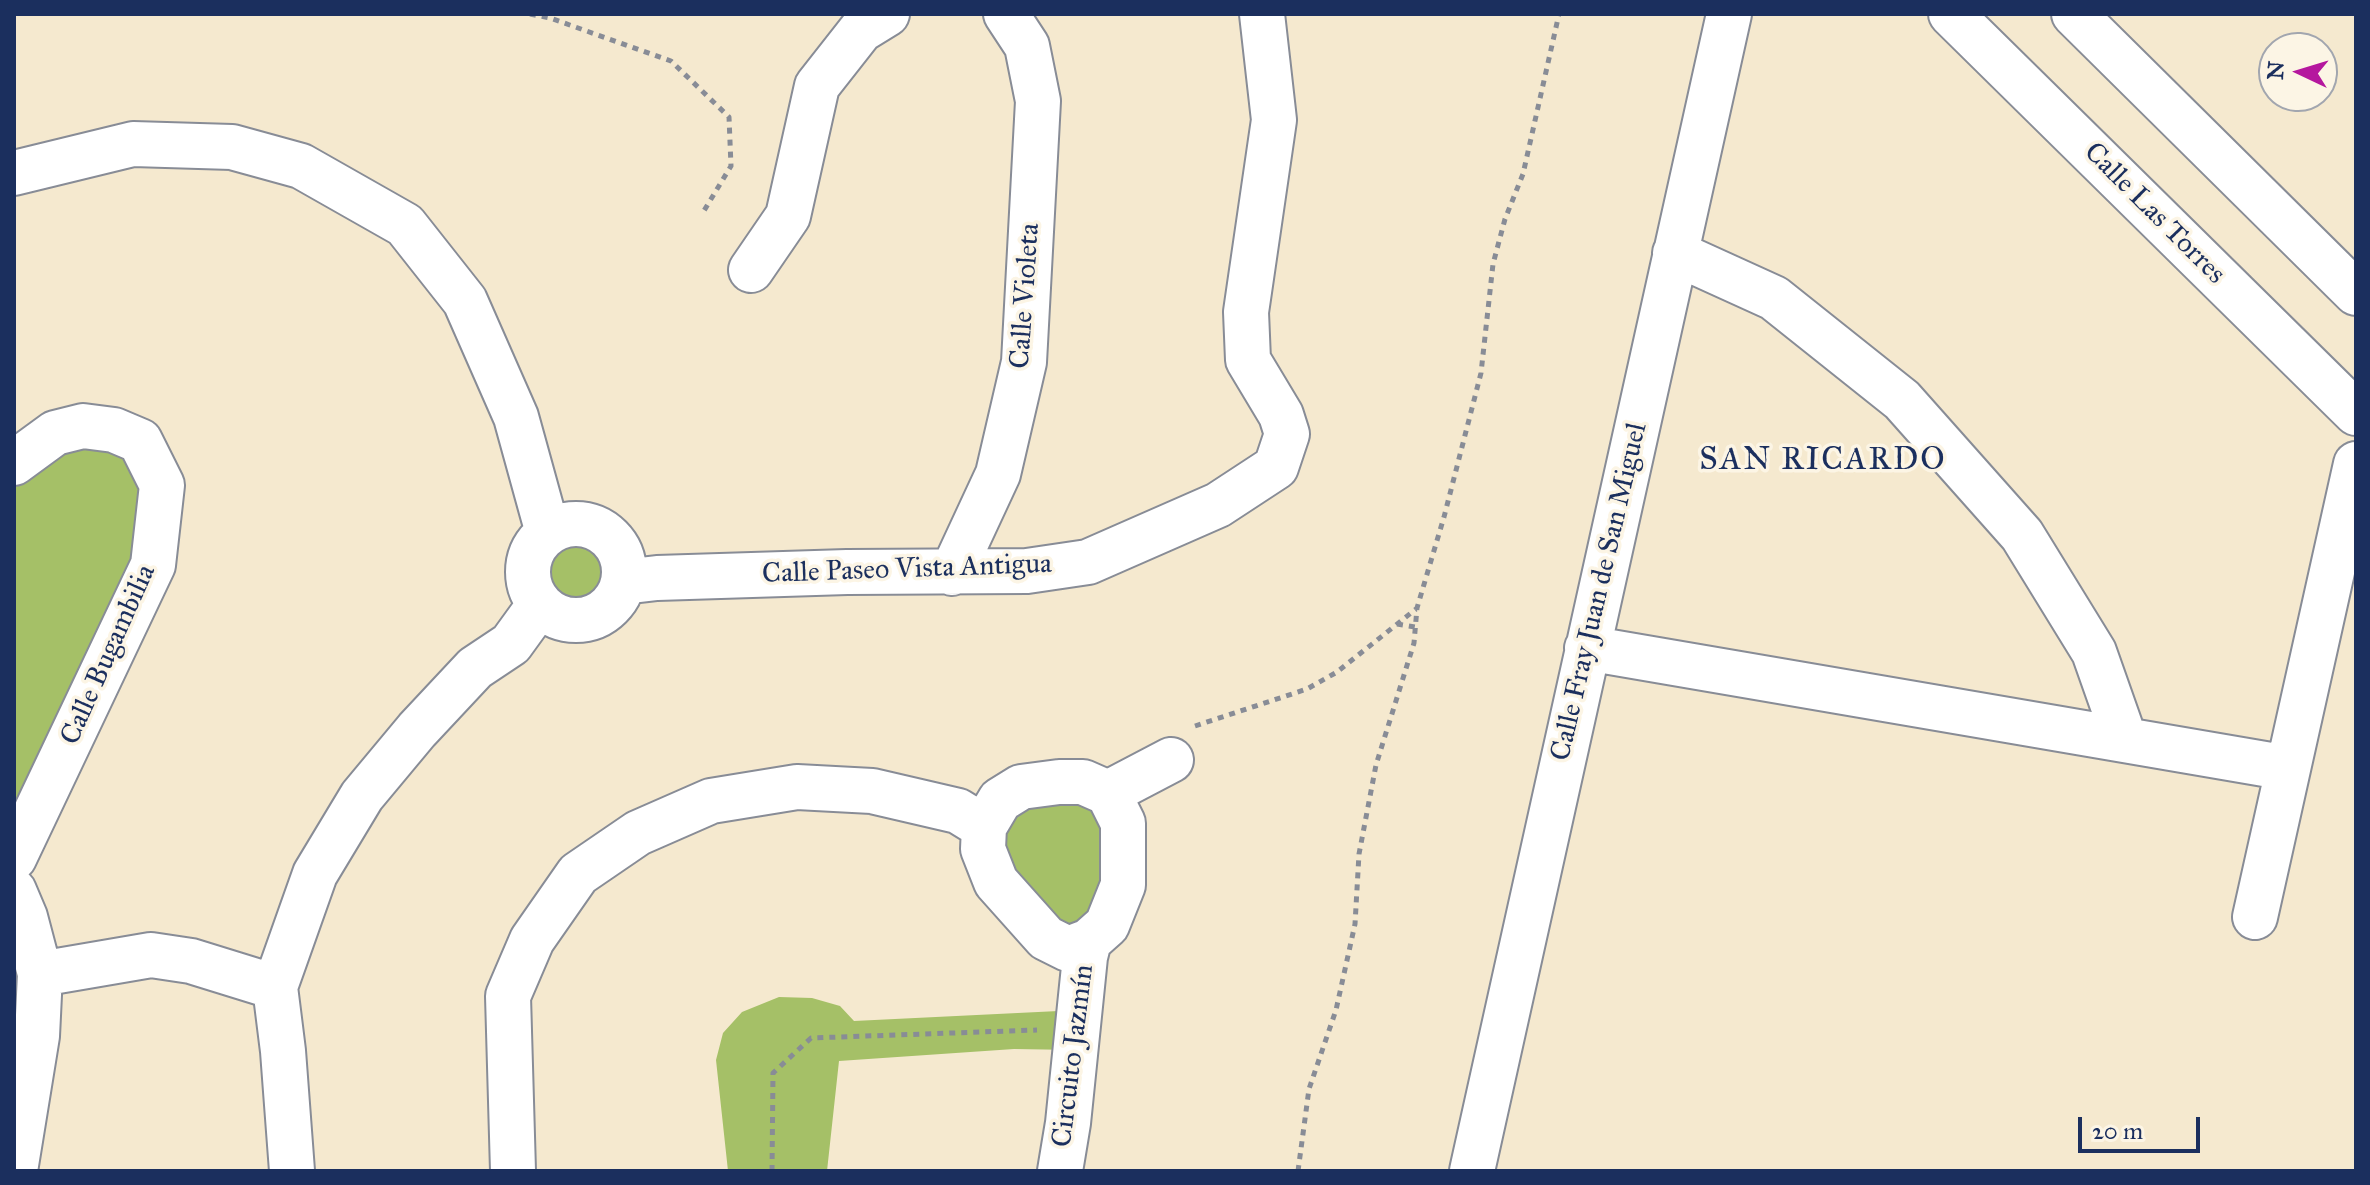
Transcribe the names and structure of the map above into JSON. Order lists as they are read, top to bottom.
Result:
{
  "streets": {
    "street": [
      "Calle Las Torres",
      "Calle Violeta",
      "Calle Paseo Vista Antigua",
      "Calle Fray Juan de San Miguel",
      "Calle Bugambilia",
      "Circuito Jazmín"
    ]
  },
  "crossings": [
    ["Calle Violeta", "Calle Paseo Vista Antigua"]
  ],
  "districts": ["SAN RICARDO"],
  "scale_bar": "20 m",
  "north": "left"
}
